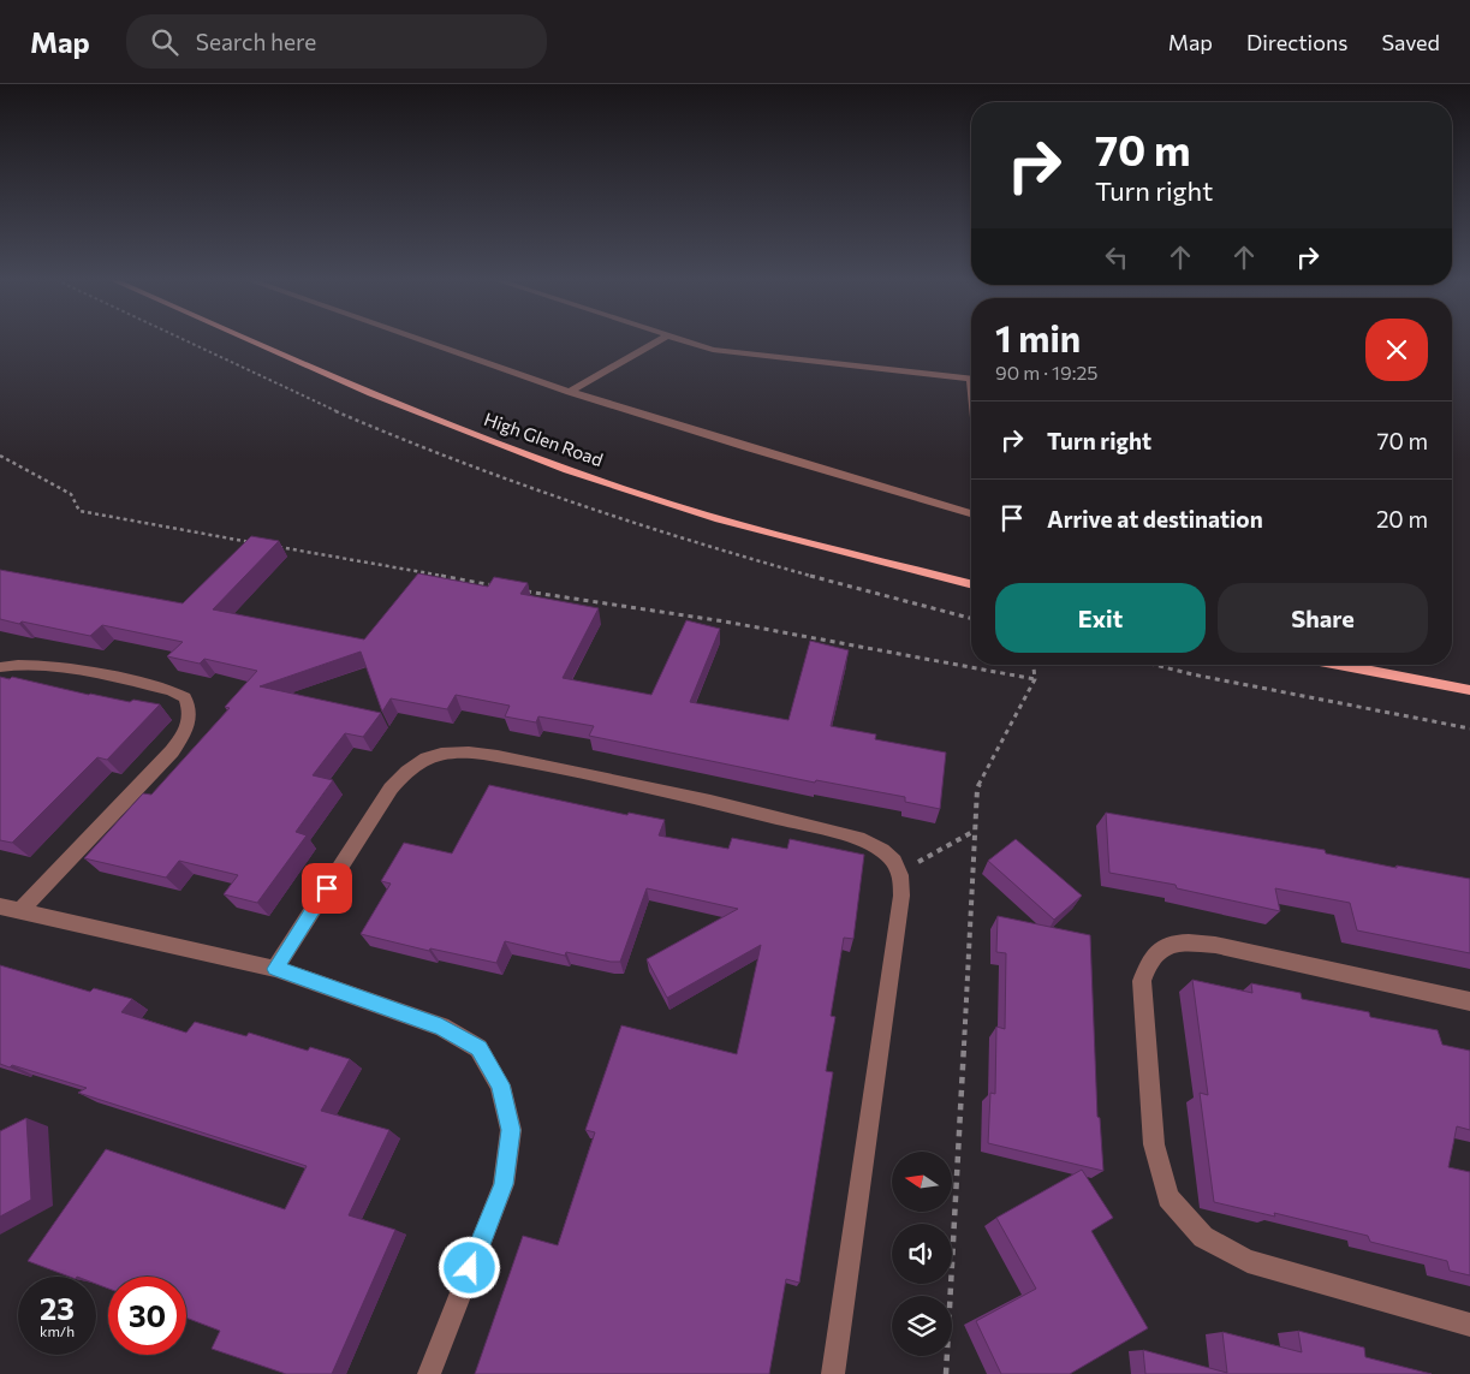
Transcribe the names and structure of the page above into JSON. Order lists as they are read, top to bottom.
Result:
{
  "streets": {
    "main road": ["High Glen Road"]
  },
  "north": "left",
  "page": {
    "header": "Map",
    "search": "Search here",
    "nav": ["Map", "Directions", "Saved"],
    "turn": ["70 m", "Turn right"],
    "heading": ["1 min", "90 m · 19:25"],
    "list": [
      {
        "name": "Turn right",
        "value": "70 m"
      },
      {
        "name": "Arrive at destination",
        "value": "20 m"
      }
    ],
    "buttons": ["Exit", "Share"],
    "speed": "23 km/h",
    "limit": "30"
  }
}
